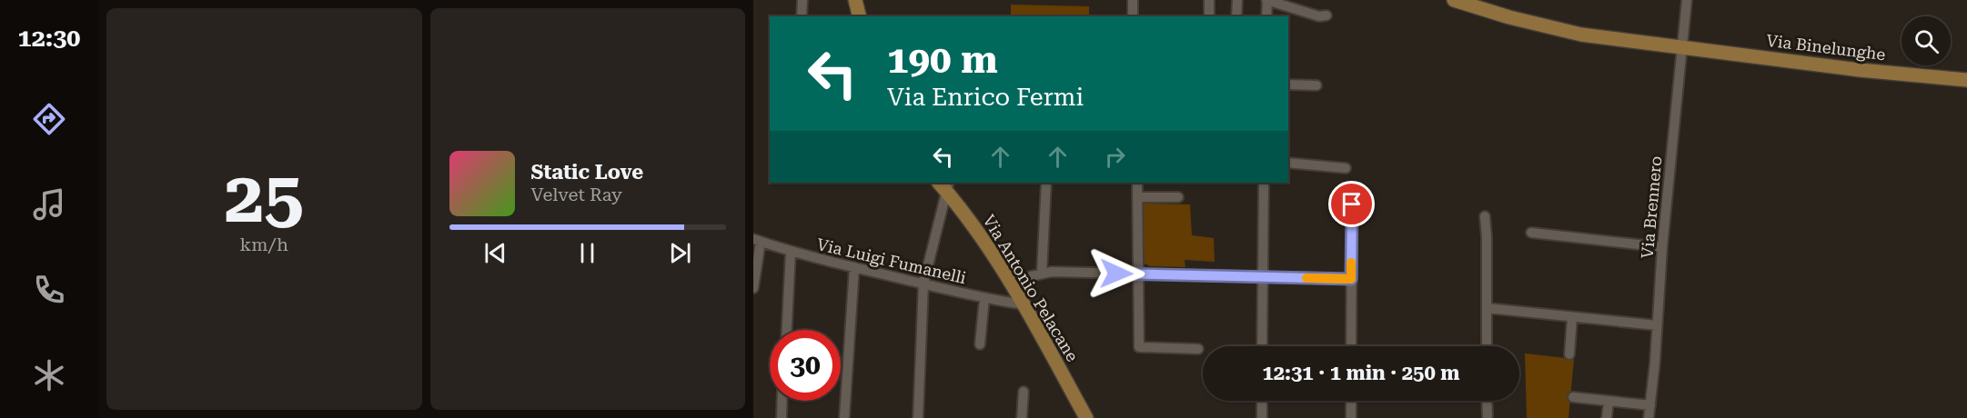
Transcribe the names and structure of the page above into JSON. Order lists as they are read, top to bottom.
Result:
{
  "streets": {
    "street": [
      "Via Binelunghe",
      "Via Brennero",
      "Via Luigi Fumanelli",
      "Via Antonio Pelacane"
    ]
  },
  "crossings": [
    ["Via Binelunghe", "Via Brennero"],
    ["Via Luigi Fumanelli", "Via Antonio Pelacane"]
  ],
  "page": {
    "tabs": "12:30",
    "tile": ["25", "km/h"],
    "turn": ["190 m", "Via Enrico Fermi"],
    "song": ["Static Love", "Velvet Ray"],
    "limit": "30",
    "trip": "12:31 · 1 min · 250 m"
  }
}
